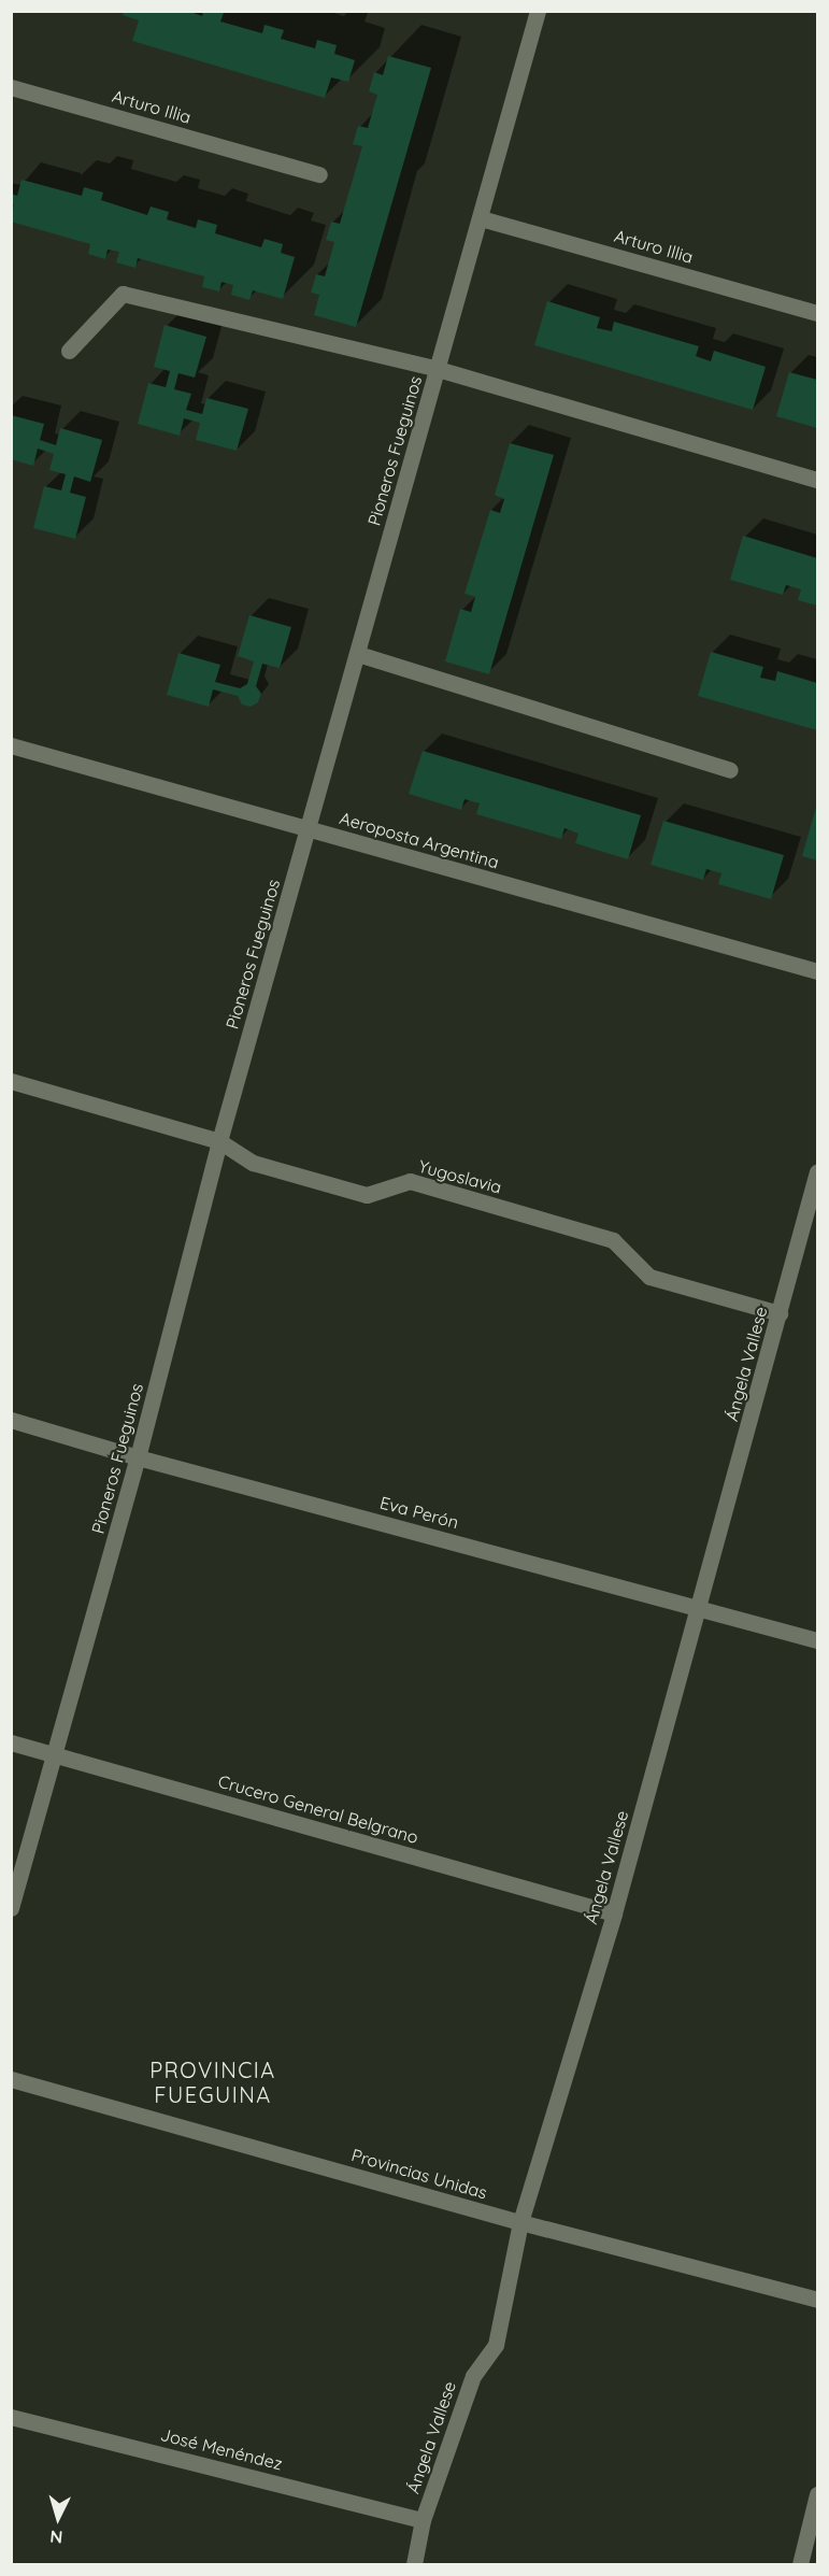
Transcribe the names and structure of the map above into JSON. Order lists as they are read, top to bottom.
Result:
{
  "streets": {
    "street": [
      "Arturo Illia",
      "Pioneros Fueguinos",
      "Aeroposta Argentina",
      "Yugoslavia",
      "Ángela Vallese",
      "Eva Perón",
      "Crucero General Belgrano",
      "Provincias Unidas",
      "José Menéndez"
    ]
  },
  "crossings": [
    ["Arturo Illia", "Pioneros Fueguinos"],
    ["Pioneros Fueguinos", "Aeroposta Argentina"],
    ["Pioneros Fueguinos", "Yugoslavia"],
    ["Pioneros Fueguinos", "Eva Perón"],
    ["Pioneros Fueguinos", "Crucero General Belgrano"],
    ["Yugoslavia", "Ángela Vallese"],
    ["Ángela Vallese", "Eva Perón"],
    ["Ángela Vallese", "Crucero General Belgrano"],
    ["Ángela Vallese", "Provincias Unidas"],
    ["Ángela Vallese", "José Menéndez"]
  ],
  "districts": ["PROVINCIA FUEGUINA"],
  "north": "bottom"
}
